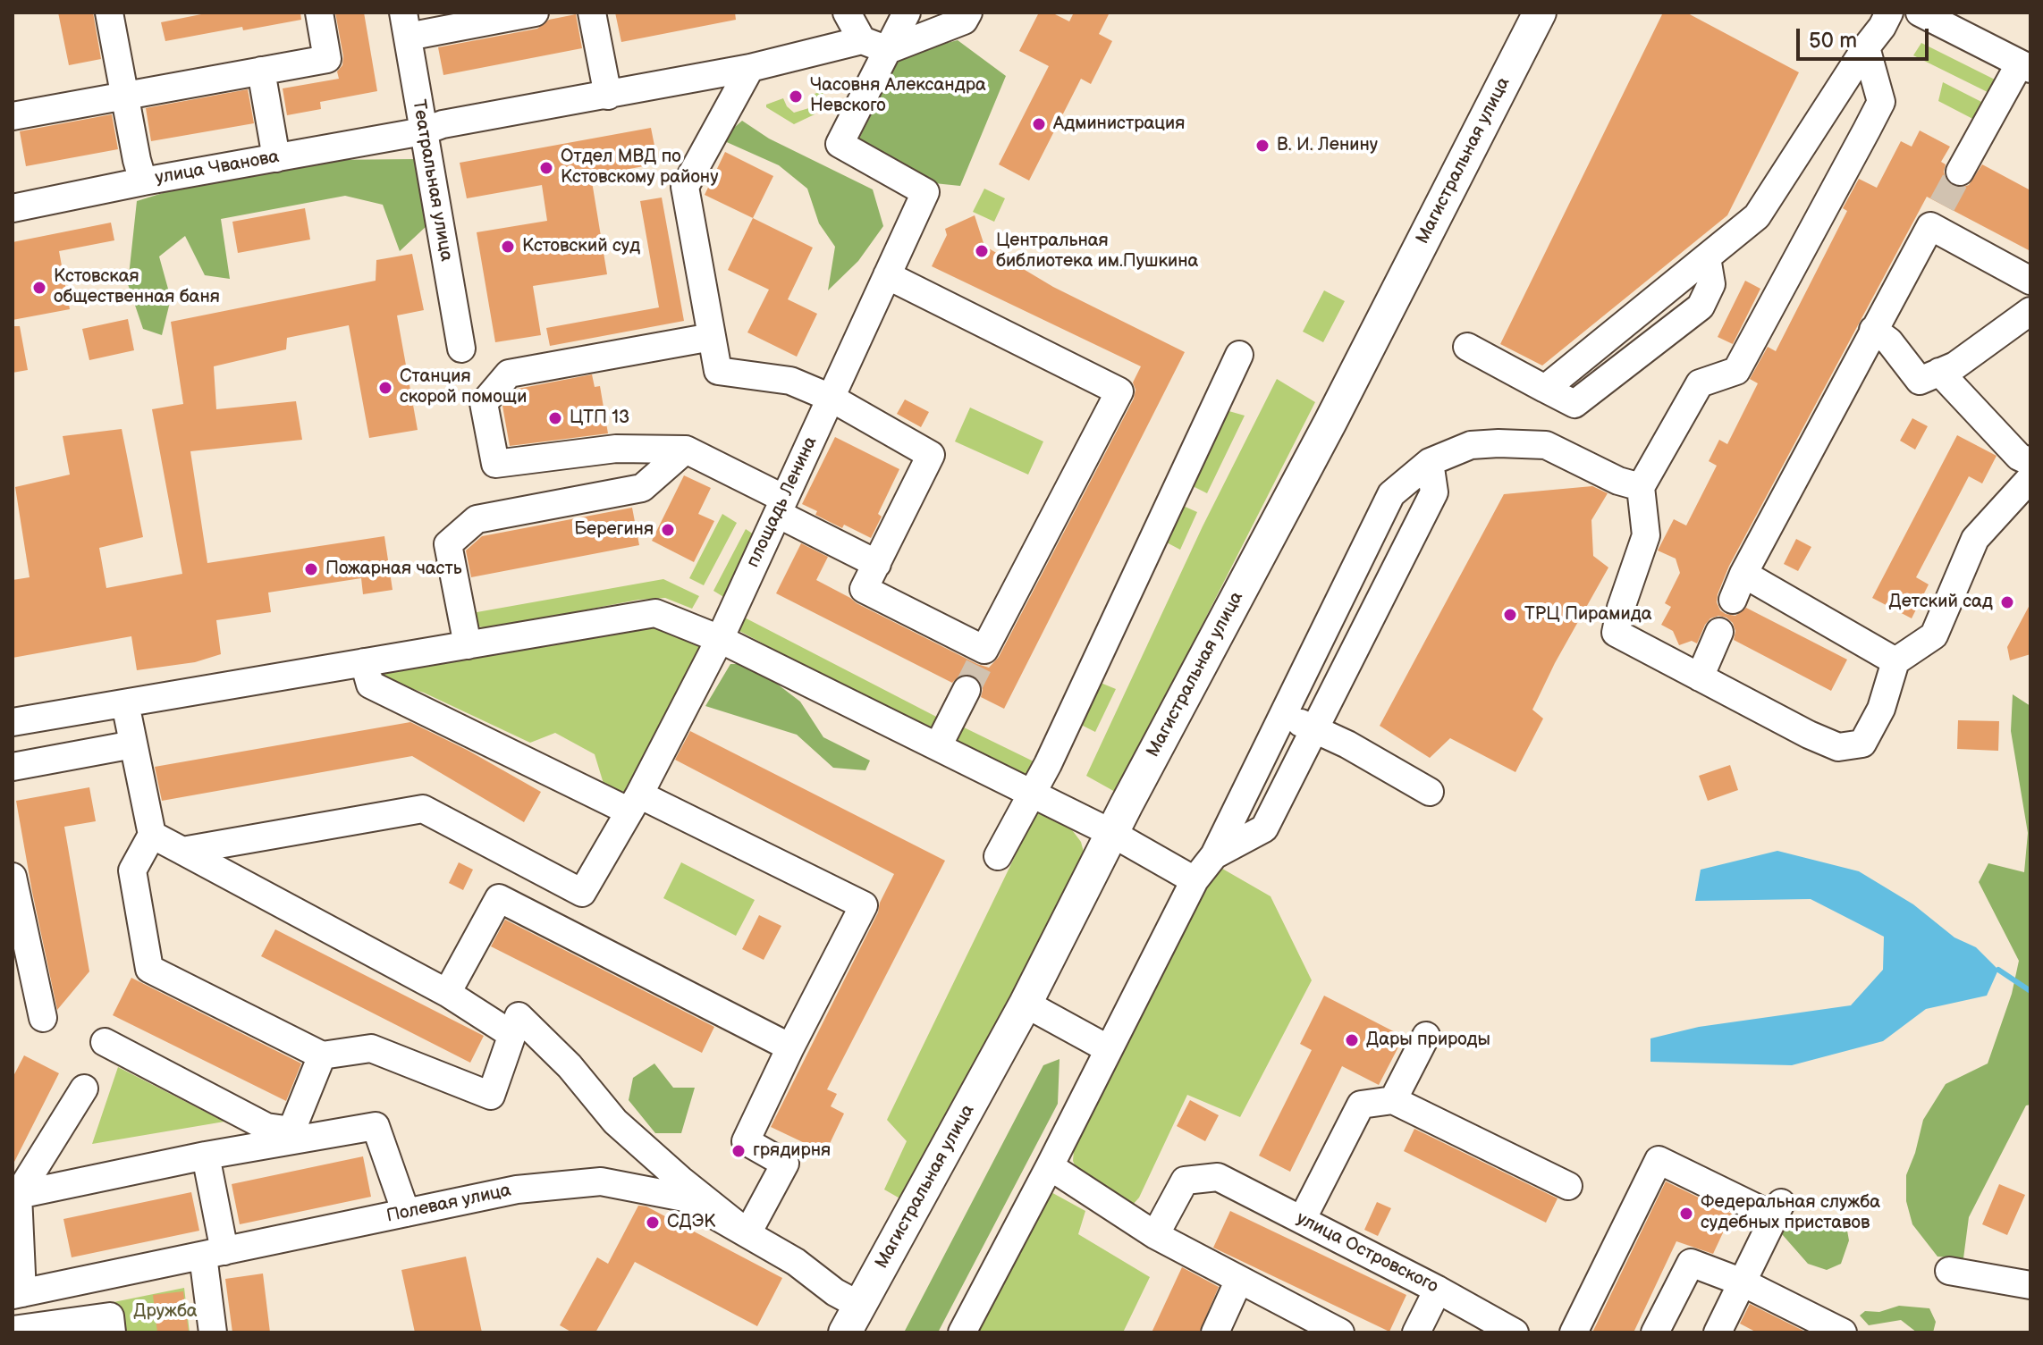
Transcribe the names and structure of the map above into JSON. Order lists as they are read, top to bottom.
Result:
{
  "streets": {
    "main road": ["Магистральная улица"],
    "street": [
      "улица Чванова",
      "Театральная улица",
      "площадь Ленина",
      "Полевая улица",
      "улица Островского"
    ]
  },
  "crossings": [
    ["Магистральная улица", "Полевая улица"],
    ["улица Чванова", "Театральная улица"]
  ],
  "parks": ["Дружба"],
  "places": [
    "Часовня Александра Невского",
    "Администрация",
    "В. И. Ленину",
    "Отдел МВД по Кстовскому району",
    "Кстовский суд",
    "Центральная библиотека им.Пушкина",
    "Кстовская общественная баня",
    "Станция скорой помощи",
    "ЦТП 13",
    "Берегиня",
    "Пожарная часть",
    "Детский сад",
    "ТРЦ Пирамида",
    "Дары природы",
    "грядирня",
    "Федеральная служба судебных приставов",
    "СДЭК"
  ],
  "scale_bar": "50 m"
}
